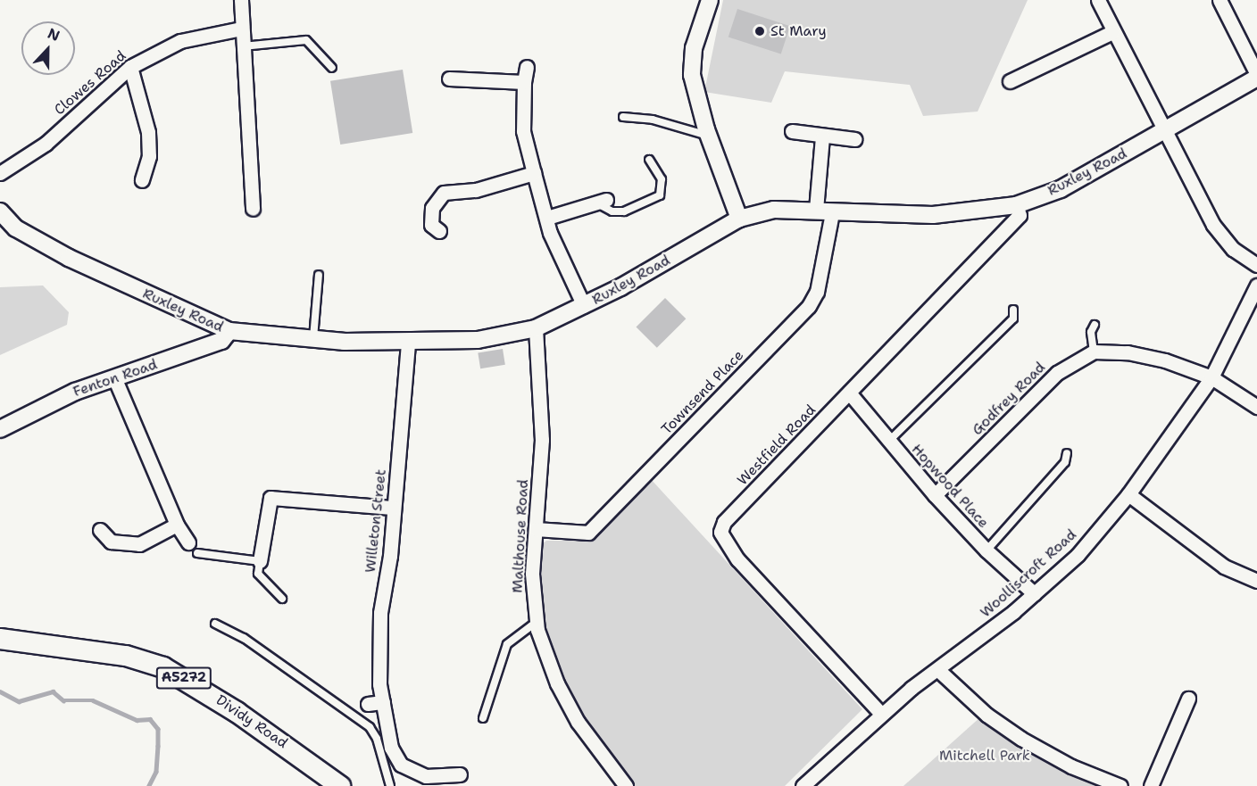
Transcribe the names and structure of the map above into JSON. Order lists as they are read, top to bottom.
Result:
{
  "streets": {
    "main road": ["A5272", "Dividy Road"],
    "street": [
      "Clowes Road",
      "Ruxley Road",
      "Fenton Road",
      "Townsend Place",
      "Godfrey Road",
      "Westfield Road",
      "Hopwood Place",
      "Willeton Street",
      "Malthouse Road",
      "Woolliscroft Road"
    ]
  },
  "crossings": [
    ["Ruxley Road", "Fenton Road"],
    ["Ruxley Road", "Townsend Place"],
    ["Ruxley Road", "Westfield Road"],
    ["Ruxley Road", "Willeton Street"],
    ["Ruxley Road", "Malthouse Road"],
    ["Townsend Place", "Malthouse Road"],
    ["Godfrey Road", "Hopwood Place"],
    ["Westfield Road", "Hopwood Place"],
    ["Westfield Road", "Woolliscroft Road"],
    ["Hopwood Place", "Woolliscroft Road"]
  ],
  "parks": ["Mitchell Park"],
  "places": ["St Mary"],
  "north": "top"
}
